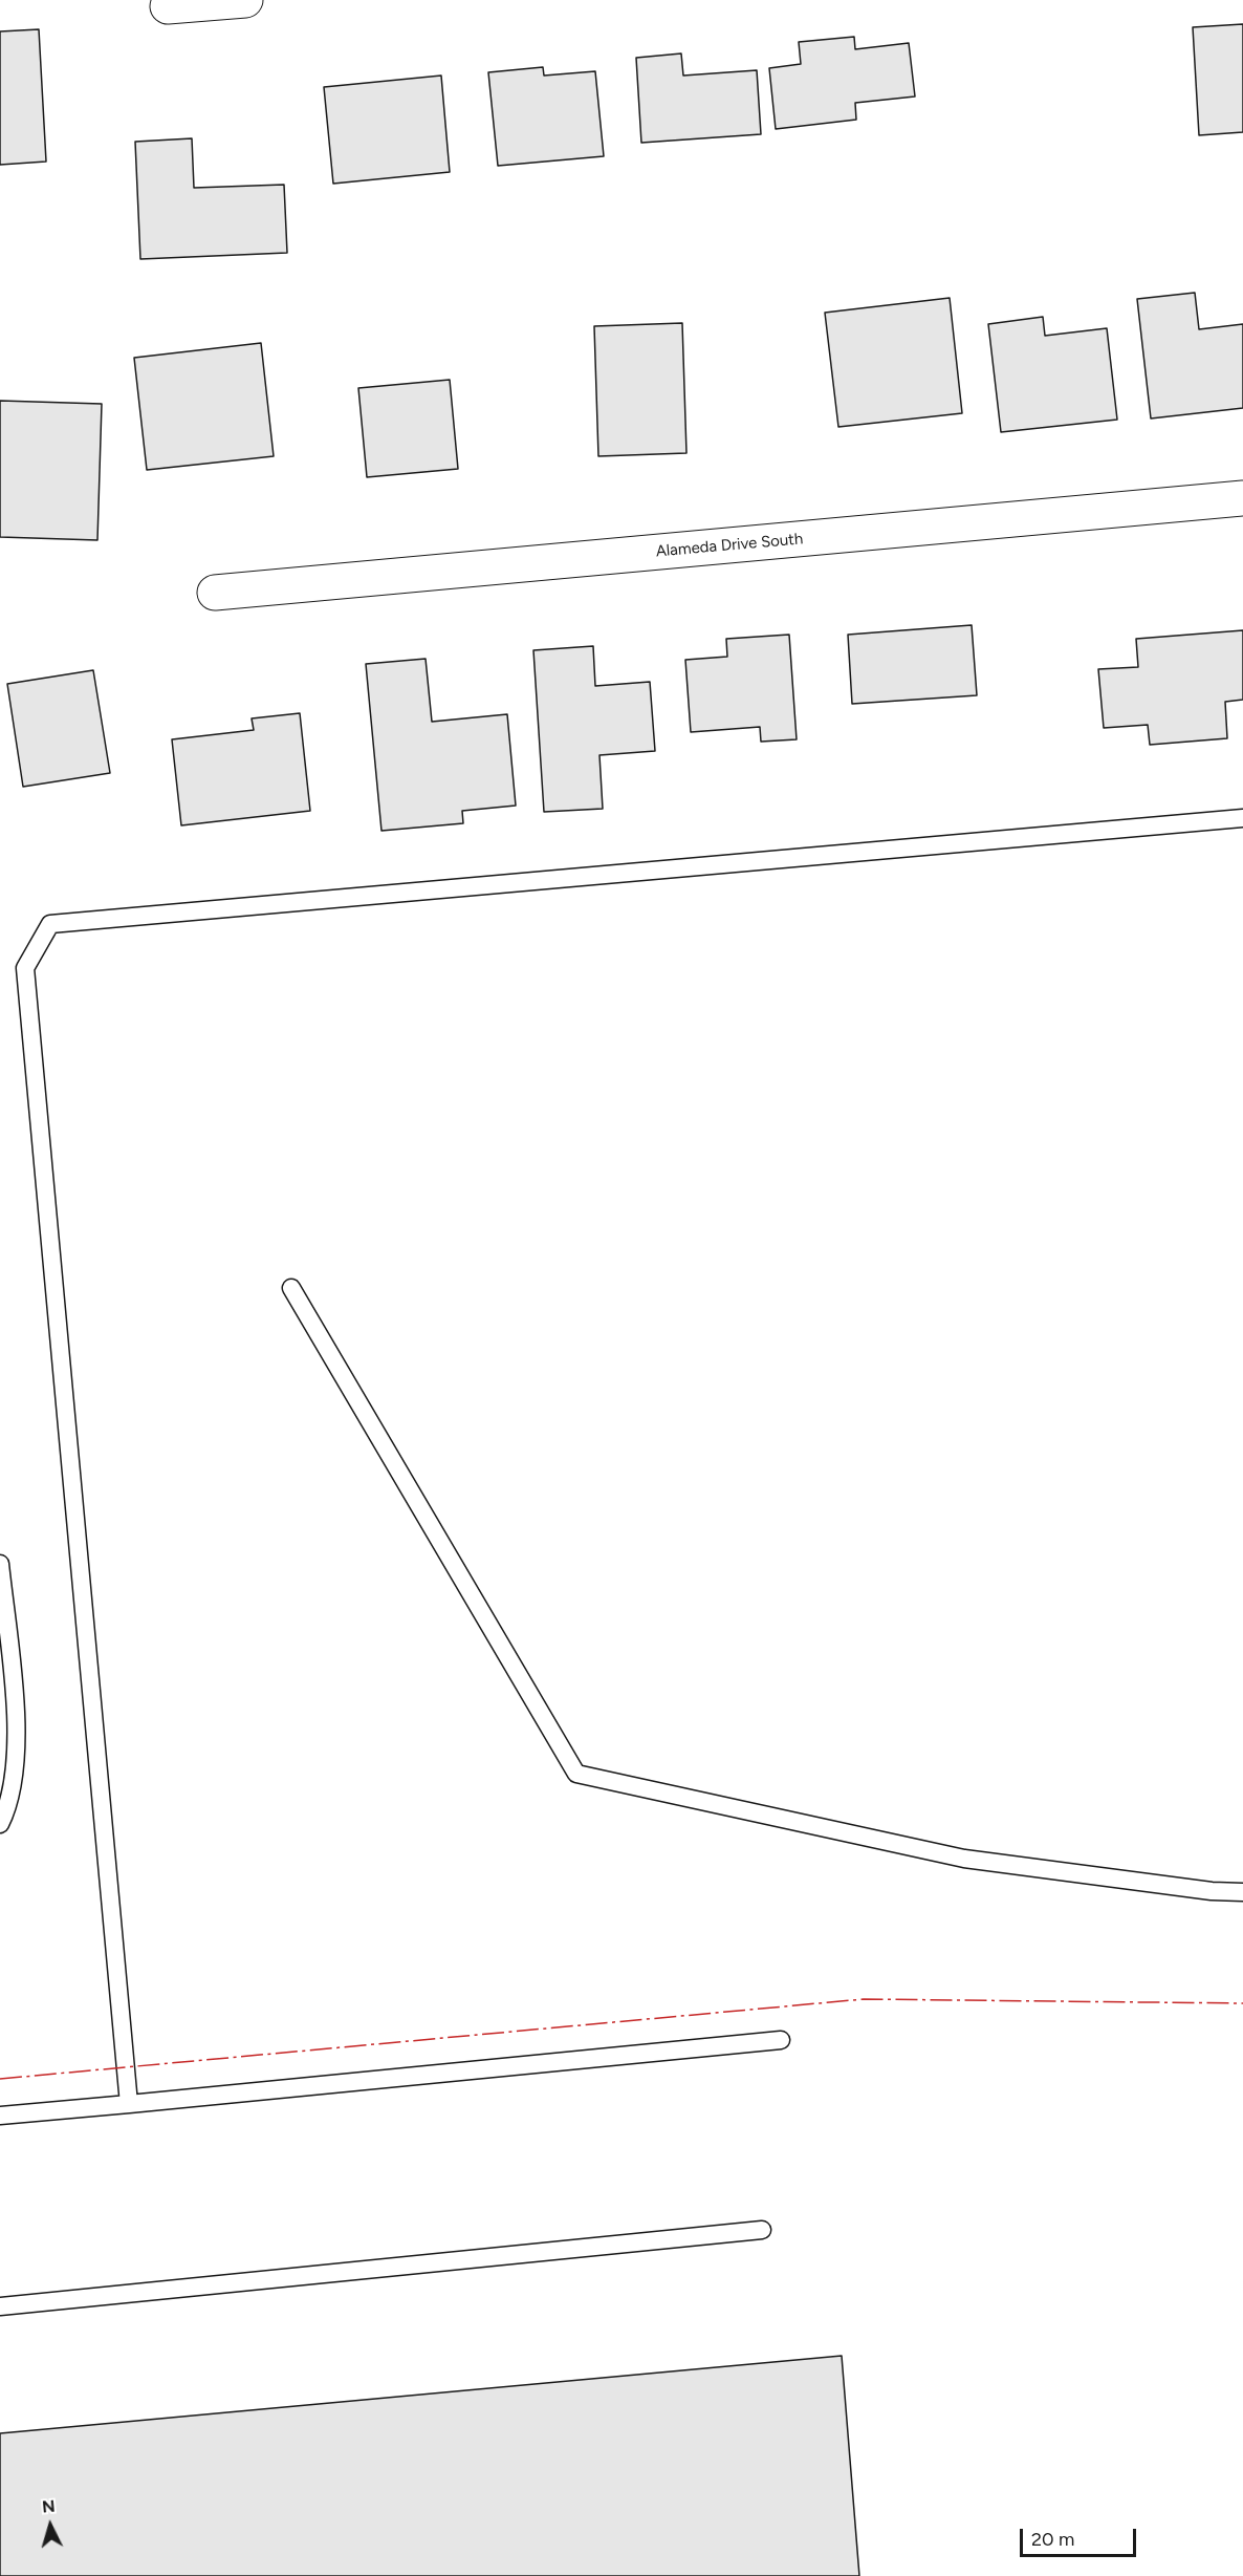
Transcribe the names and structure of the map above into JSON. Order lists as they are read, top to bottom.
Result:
{
  "streets": {
    "street": ["Alameda Drive South"]
  },
  "scale_bar": "20 m",
  "north": "top"
}
